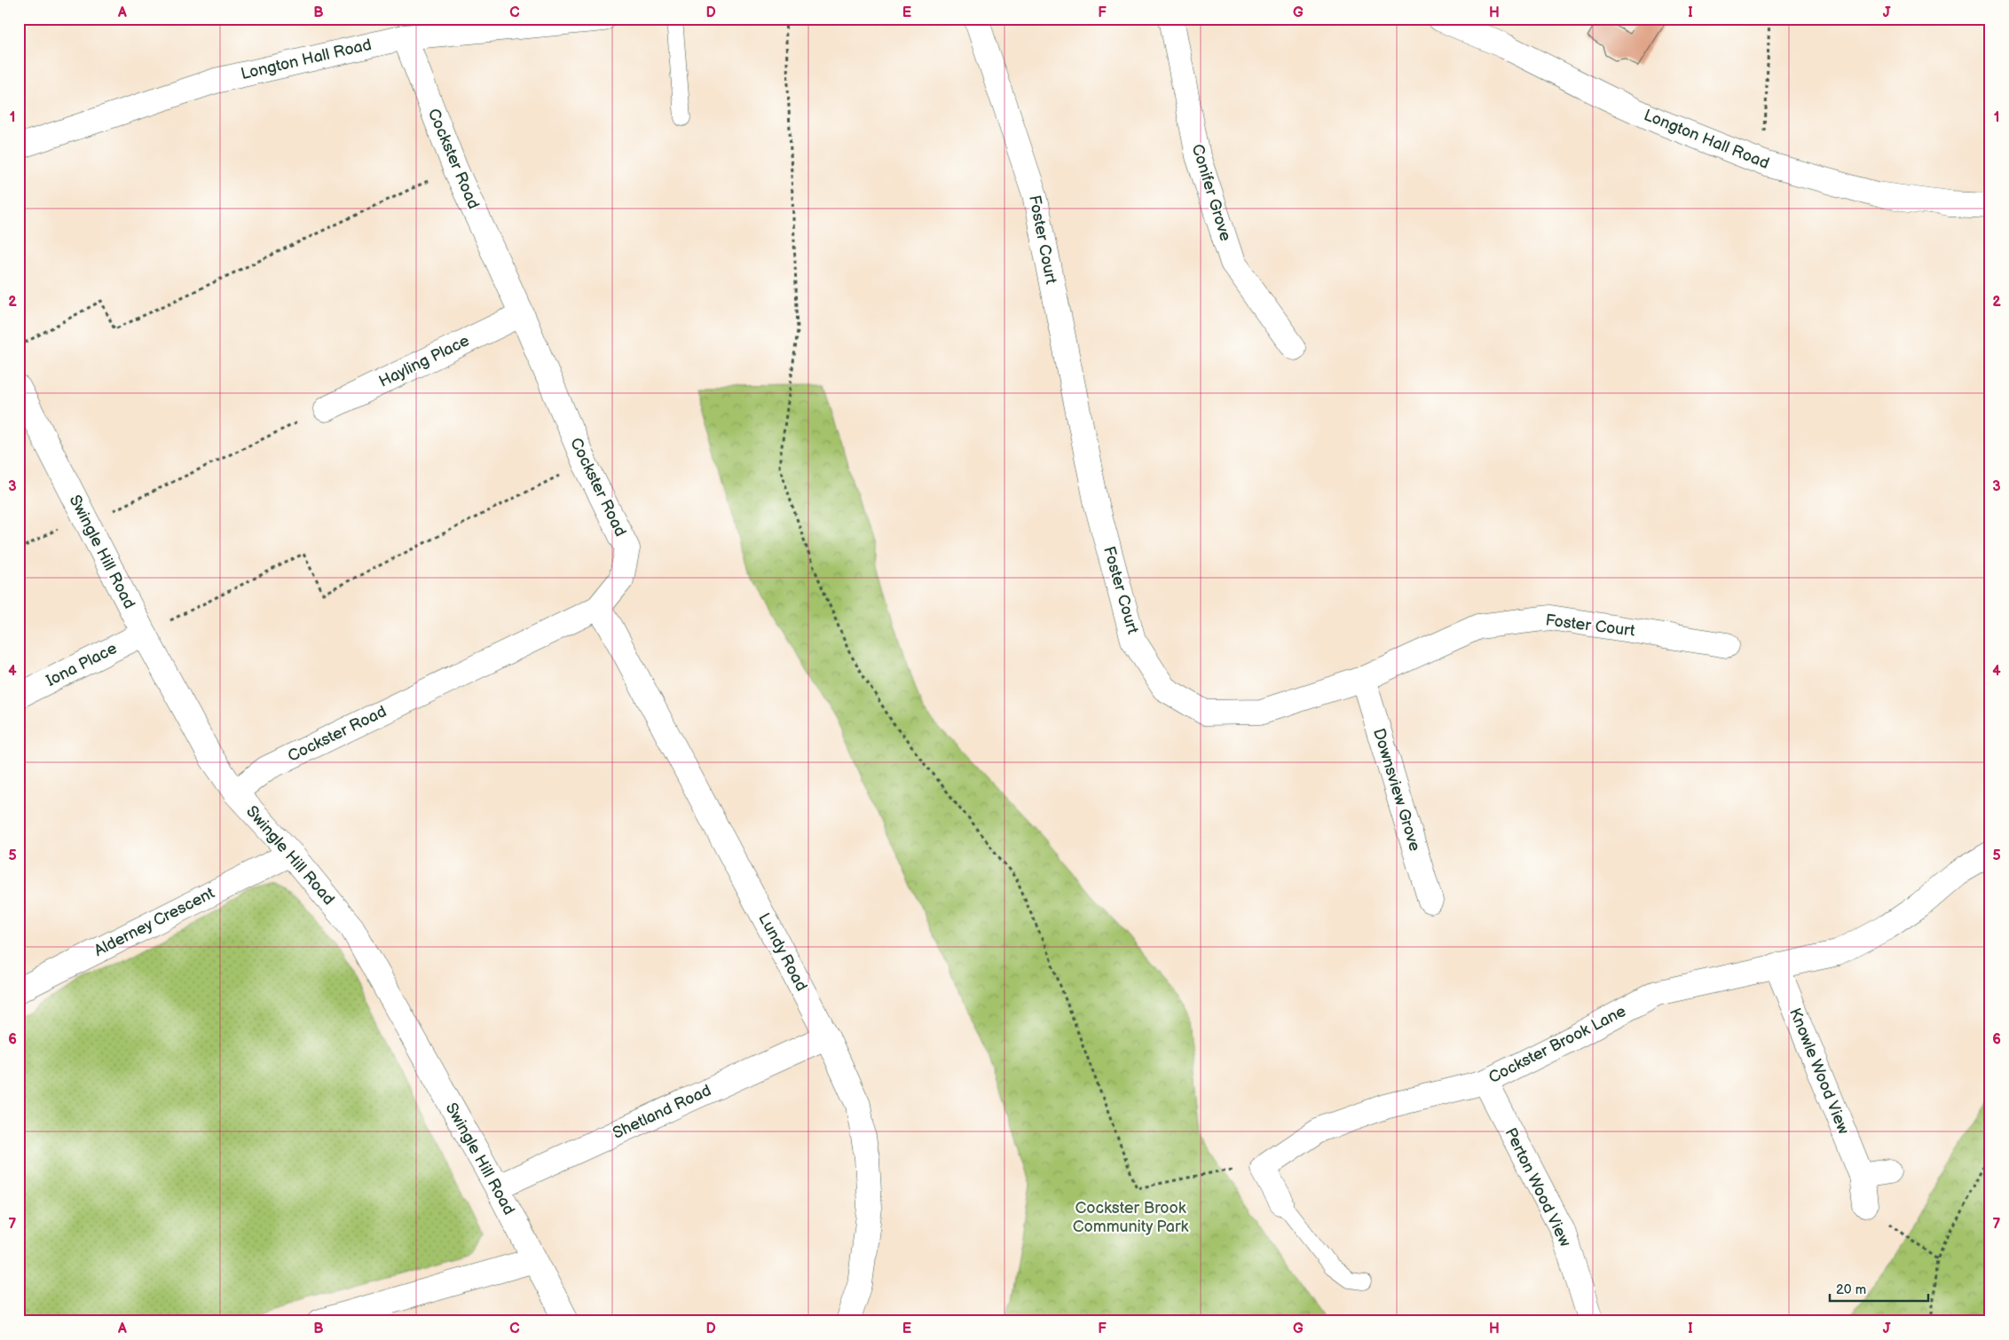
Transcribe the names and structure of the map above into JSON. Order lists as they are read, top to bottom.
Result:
{
  "streets": {
    "street": [
      "Longton Hall Road",
      "Cockster Road",
      "Conifer Grove",
      "Foster Court",
      "Hayling Place",
      "Swingle Hill Road",
      "Iona Place",
      "Downsview Grove",
      "Alderney Crescent",
      "Lundy Road",
      "Cockster Brook Lane",
      "Knowle Wood View",
      "Shetland Road",
      "Perton Wood View"
    ]
  },
  "crossings": [
    ["Longton Hall Road", "Cockster Road"],
    ["Cockster Road", "Hayling Place"],
    ["Cockster Road", "Swingle Hill Road"],
    ["Cockster Road", "Lundy Road"],
    ["Foster Court", "Downsview Grove"],
    ["Swingle Hill Road", "Iona Place"],
    ["Swingle Hill Road", "Alderney Crescent"],
    ["Swingle Hill Road", "Shetland Road"],
    ["Lundy Road", "Shetland Road"],
    ["Cockster Brook Lane", "Knowle Wood View"],
    ["Cockster Brook Lane", "Perton Wood View"]
  ],
  "parks": ["Cockster Brook Community Park"],
  "scale_bar": "20 m",
  "grid": {
    "columns": [
      "A",
      "B",
      "C",
      "D",
      "E",
      "F",
      "G",
      "H",
      "I",
      "J"
    ],
    "rows": [
      "1",
      "2",
      "3",
      "4",
      "5",
      "6",
      "7"
    ]
  }
}
